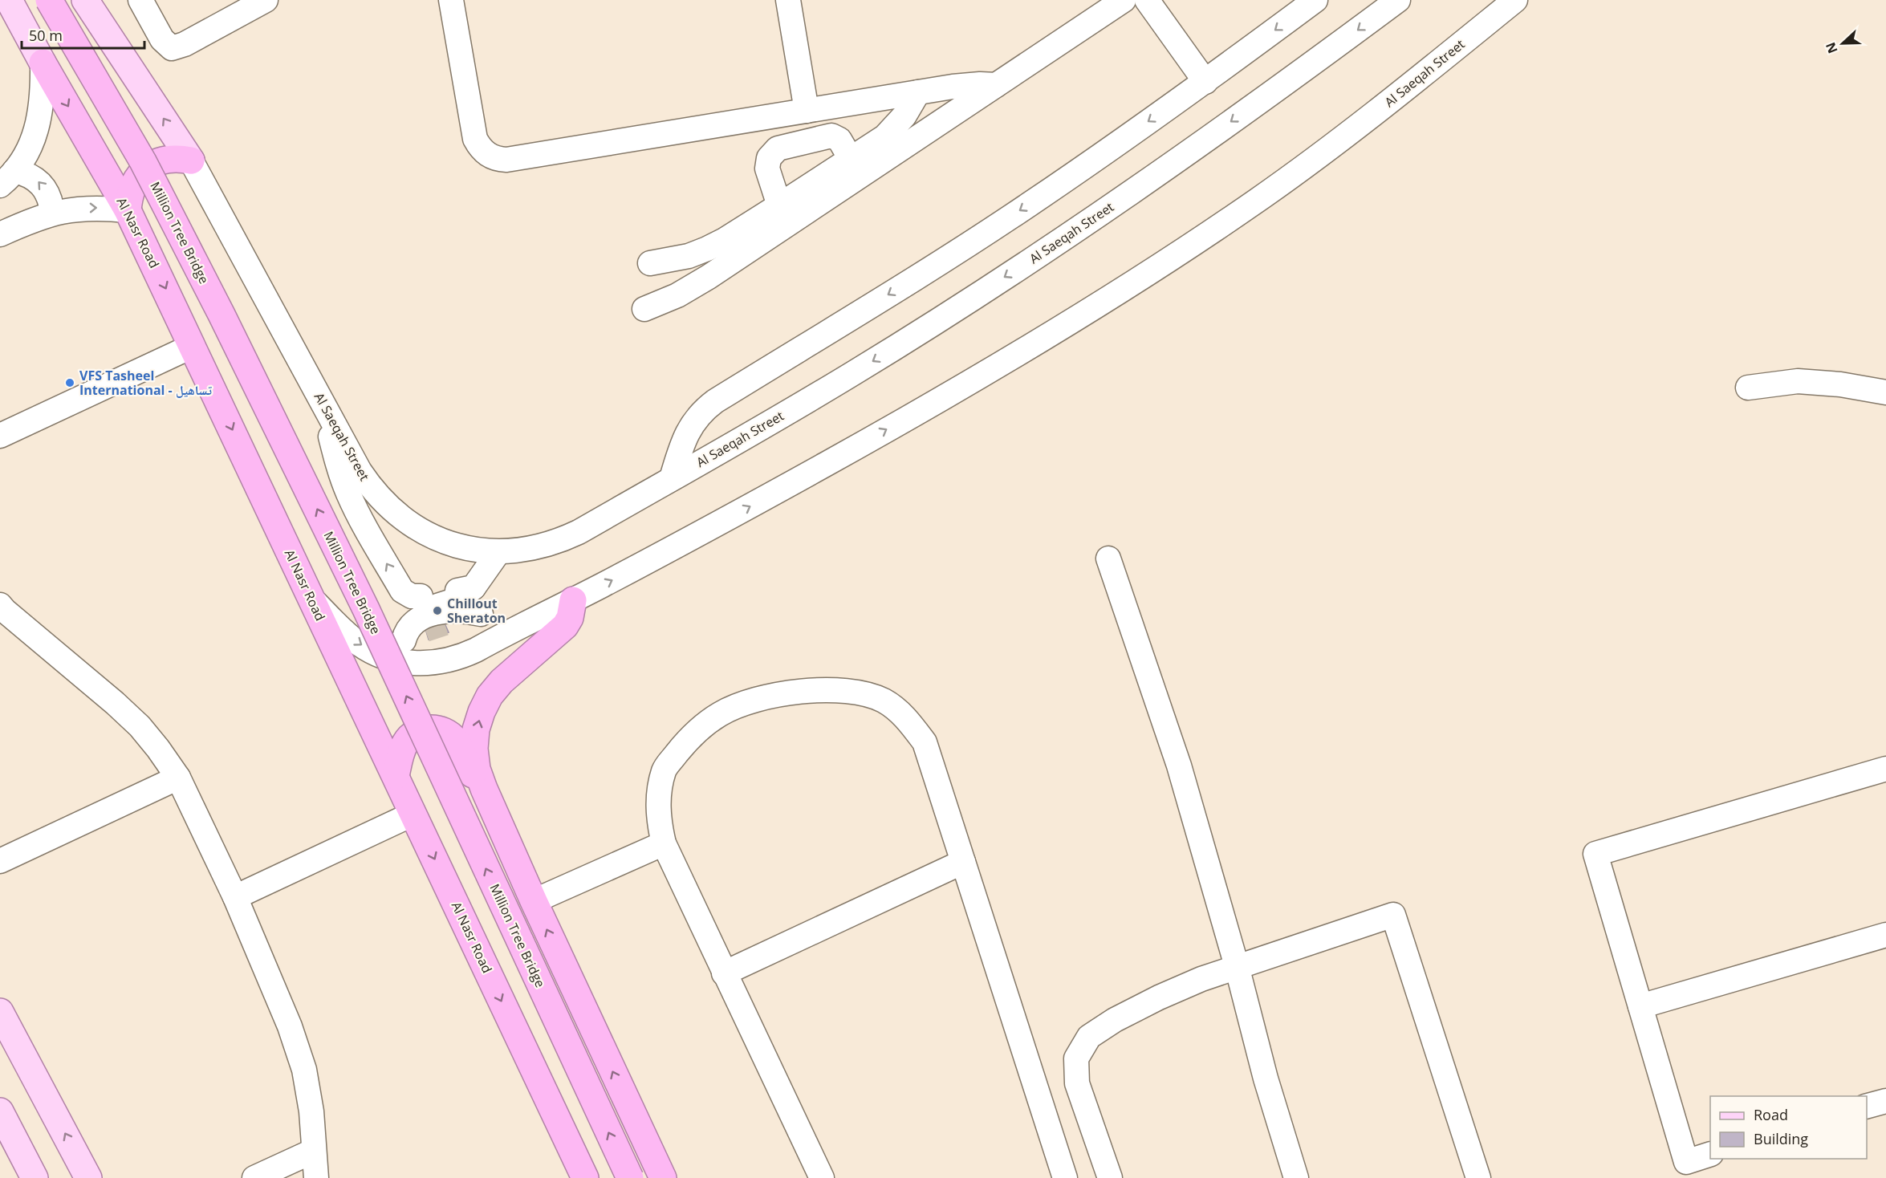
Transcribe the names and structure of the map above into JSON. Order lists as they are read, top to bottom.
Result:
{
  "streets": {
    "highway": ["Al Nasr Road", "Million Tree Bridge"],
    "street": ["Al Saeqah Street"]
  },
  "crossings": [
    ["Al Saeqah Street", "Al Nasr Road"]
  ],
  "one_way": ["Al Nasr Road"],
  "places": ["VFS Tasheel International - تساهيل", "Chillout Sheraton"],
  "legend": ["Road", "Building"],
  "scale_bar": "50 m",
  "north": "left"
}
